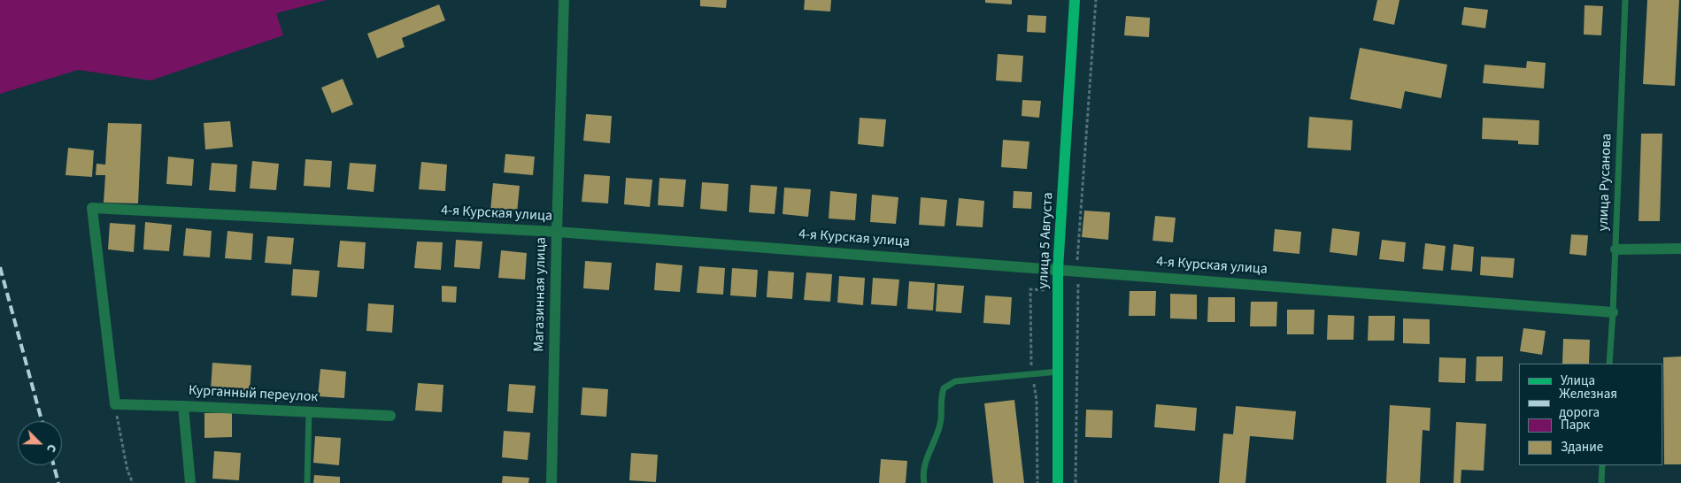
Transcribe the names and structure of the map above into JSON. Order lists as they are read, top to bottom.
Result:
{
  "streets": {
    "main road": ["улица 5 Августа"],
    "street": ["4-я Курская улица", "Магазинная улица", "Курганный переулок"],
    "lane": ["улица Русанова"]
  },
  "crossings": [
    ["улица Русанова", "4-я Курская улица"],
    ["4-я Курская улица", "улица 5 Августа"],
    ["4-я Курская улица", "Магазинная улица"],
    ["4-я Курская улица", "Курганный переулок"]
  ],
  "legend": [
    "Улица",
    "Железная дорога",
    "Парк",
    "Здание"
  ],
  "north": "bottom right"
}
